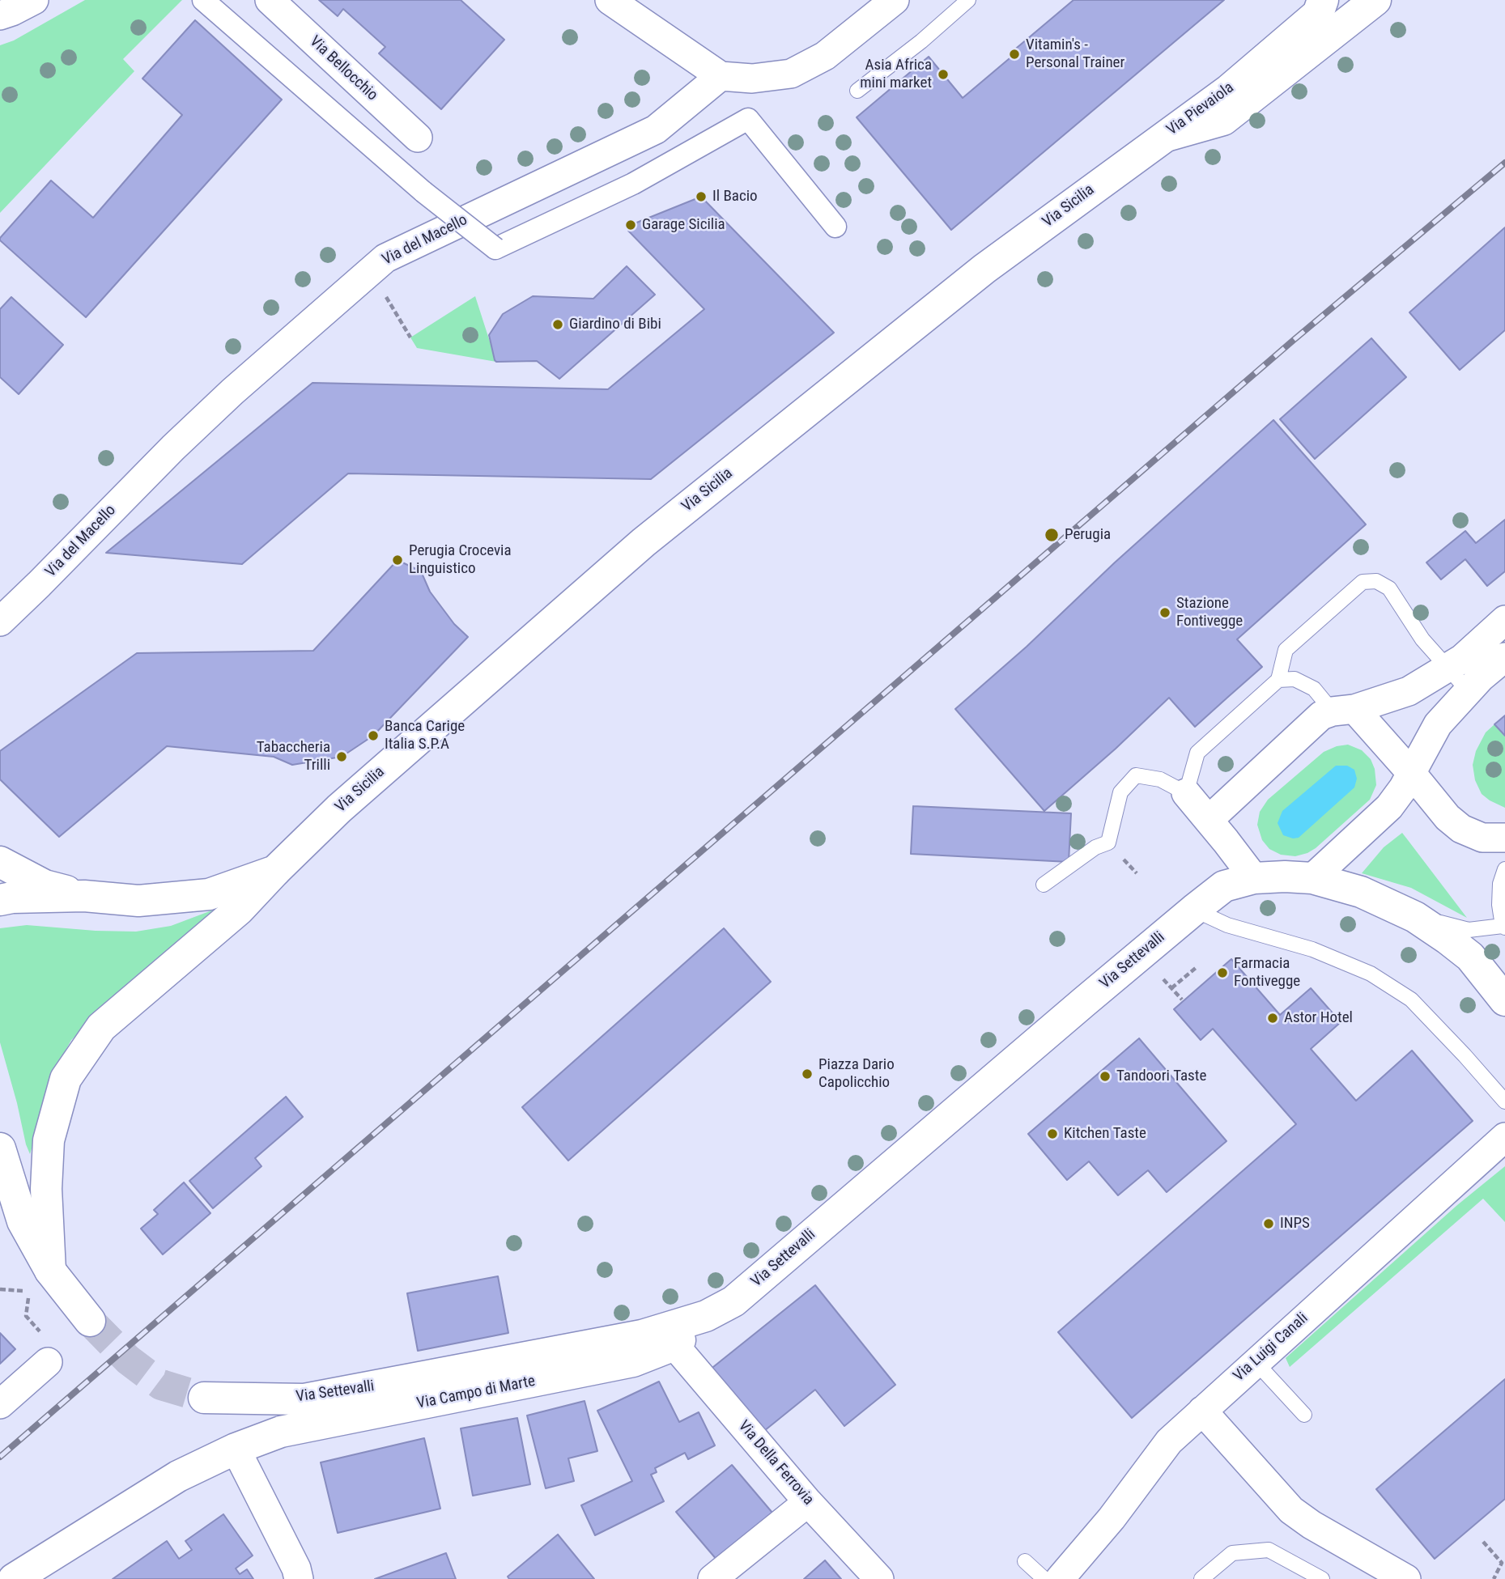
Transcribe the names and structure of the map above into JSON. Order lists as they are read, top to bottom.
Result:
{
  "streets": {
    "main road": [
      "Via Pievaiola",
      "Via Sicilia",
      "Via Settevalli",
      "Via Campo di Marte"
    ],
    "street": [
      "Via Bellocchio",
      "Via del Macello",
      "Via Luigi Canali",
      "Via Della Ferrovia"
    ]
  },
  "crossings": [
    ["Via Pievaiola", "Via Sicilia"],
    ["Via Settevalli", "Via Campo di Marte"],
    ["Via Campo di Marte", "Via Della Ferrovia"]
  ],
  "places": [
    "Vitamin's - Personal Trainer",
    "Asia Africa mini market",
    "Il Bacio",
    "Garage Sicilia",
    "Giardino di Bibi",
    "Perugia",
    "Perugia Crocevia Linguistico",
    "Stazione Fontivegge",
    "Banca Carige Italia S.P.A",
    "Tabaccheria Trilli",
    "Farmacia Fontivegge",
    "Astor Hotel",
    "Piazza Dario Capolicchio",
    "Tandoori Taste",
    "Kitchen Taste",
    "INPS"
  ]
}
